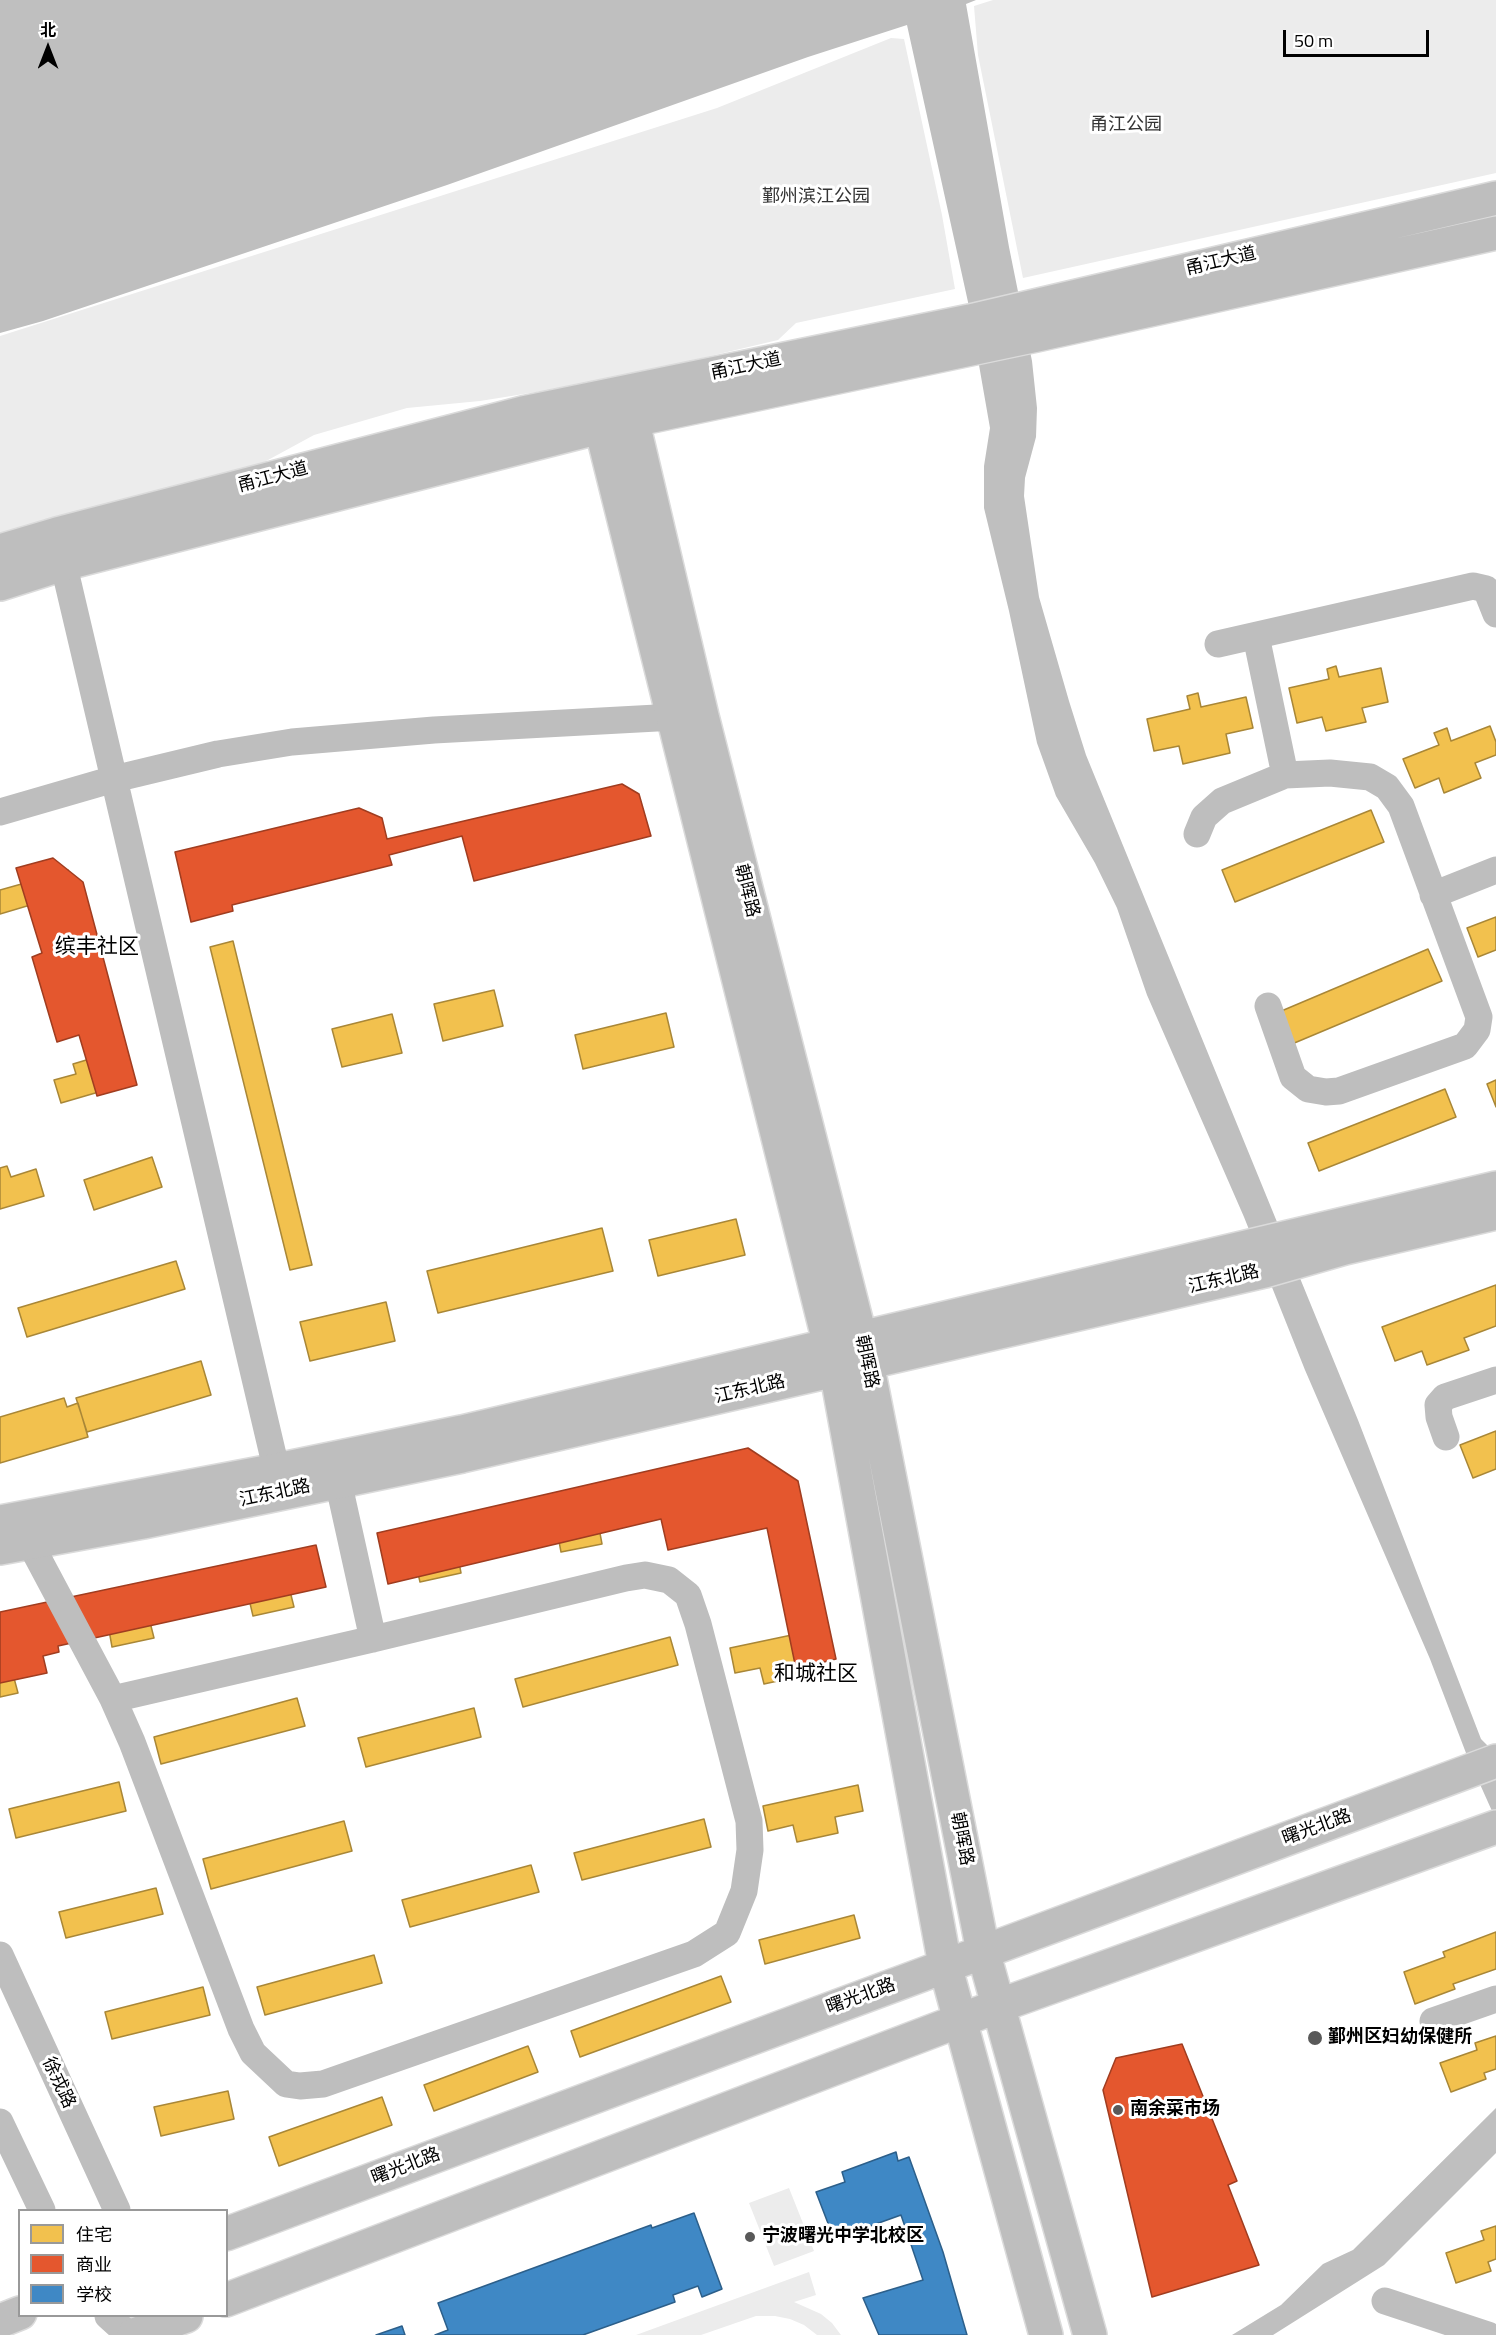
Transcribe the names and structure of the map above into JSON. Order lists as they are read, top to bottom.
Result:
{
  "streets": {
    "main road": [
      "甬江大道",
      "朝晖路",
      "江东北路",
      "曙光北路"
    ],
    "street": ["徐戎路"]
  },
  "crossings": [
    ["甬江大道", "朝晖路"],
    ["朝晖路", "江东北路"],
    ["朝晖路", "曙光北路"]
  ],
  "districts": ["缤丰社区", "和城社区"],
  "parks": ["甬江公园", "鄞州滨江公园"],
  "places": ["鄞州区妇幼保健所", "南余菜市场", "宁波曙光中学北校区"],
  "legend": ["住宅", "商业", "学校"],
  "scale_bar": "50 m",
  "north": "top"
}
